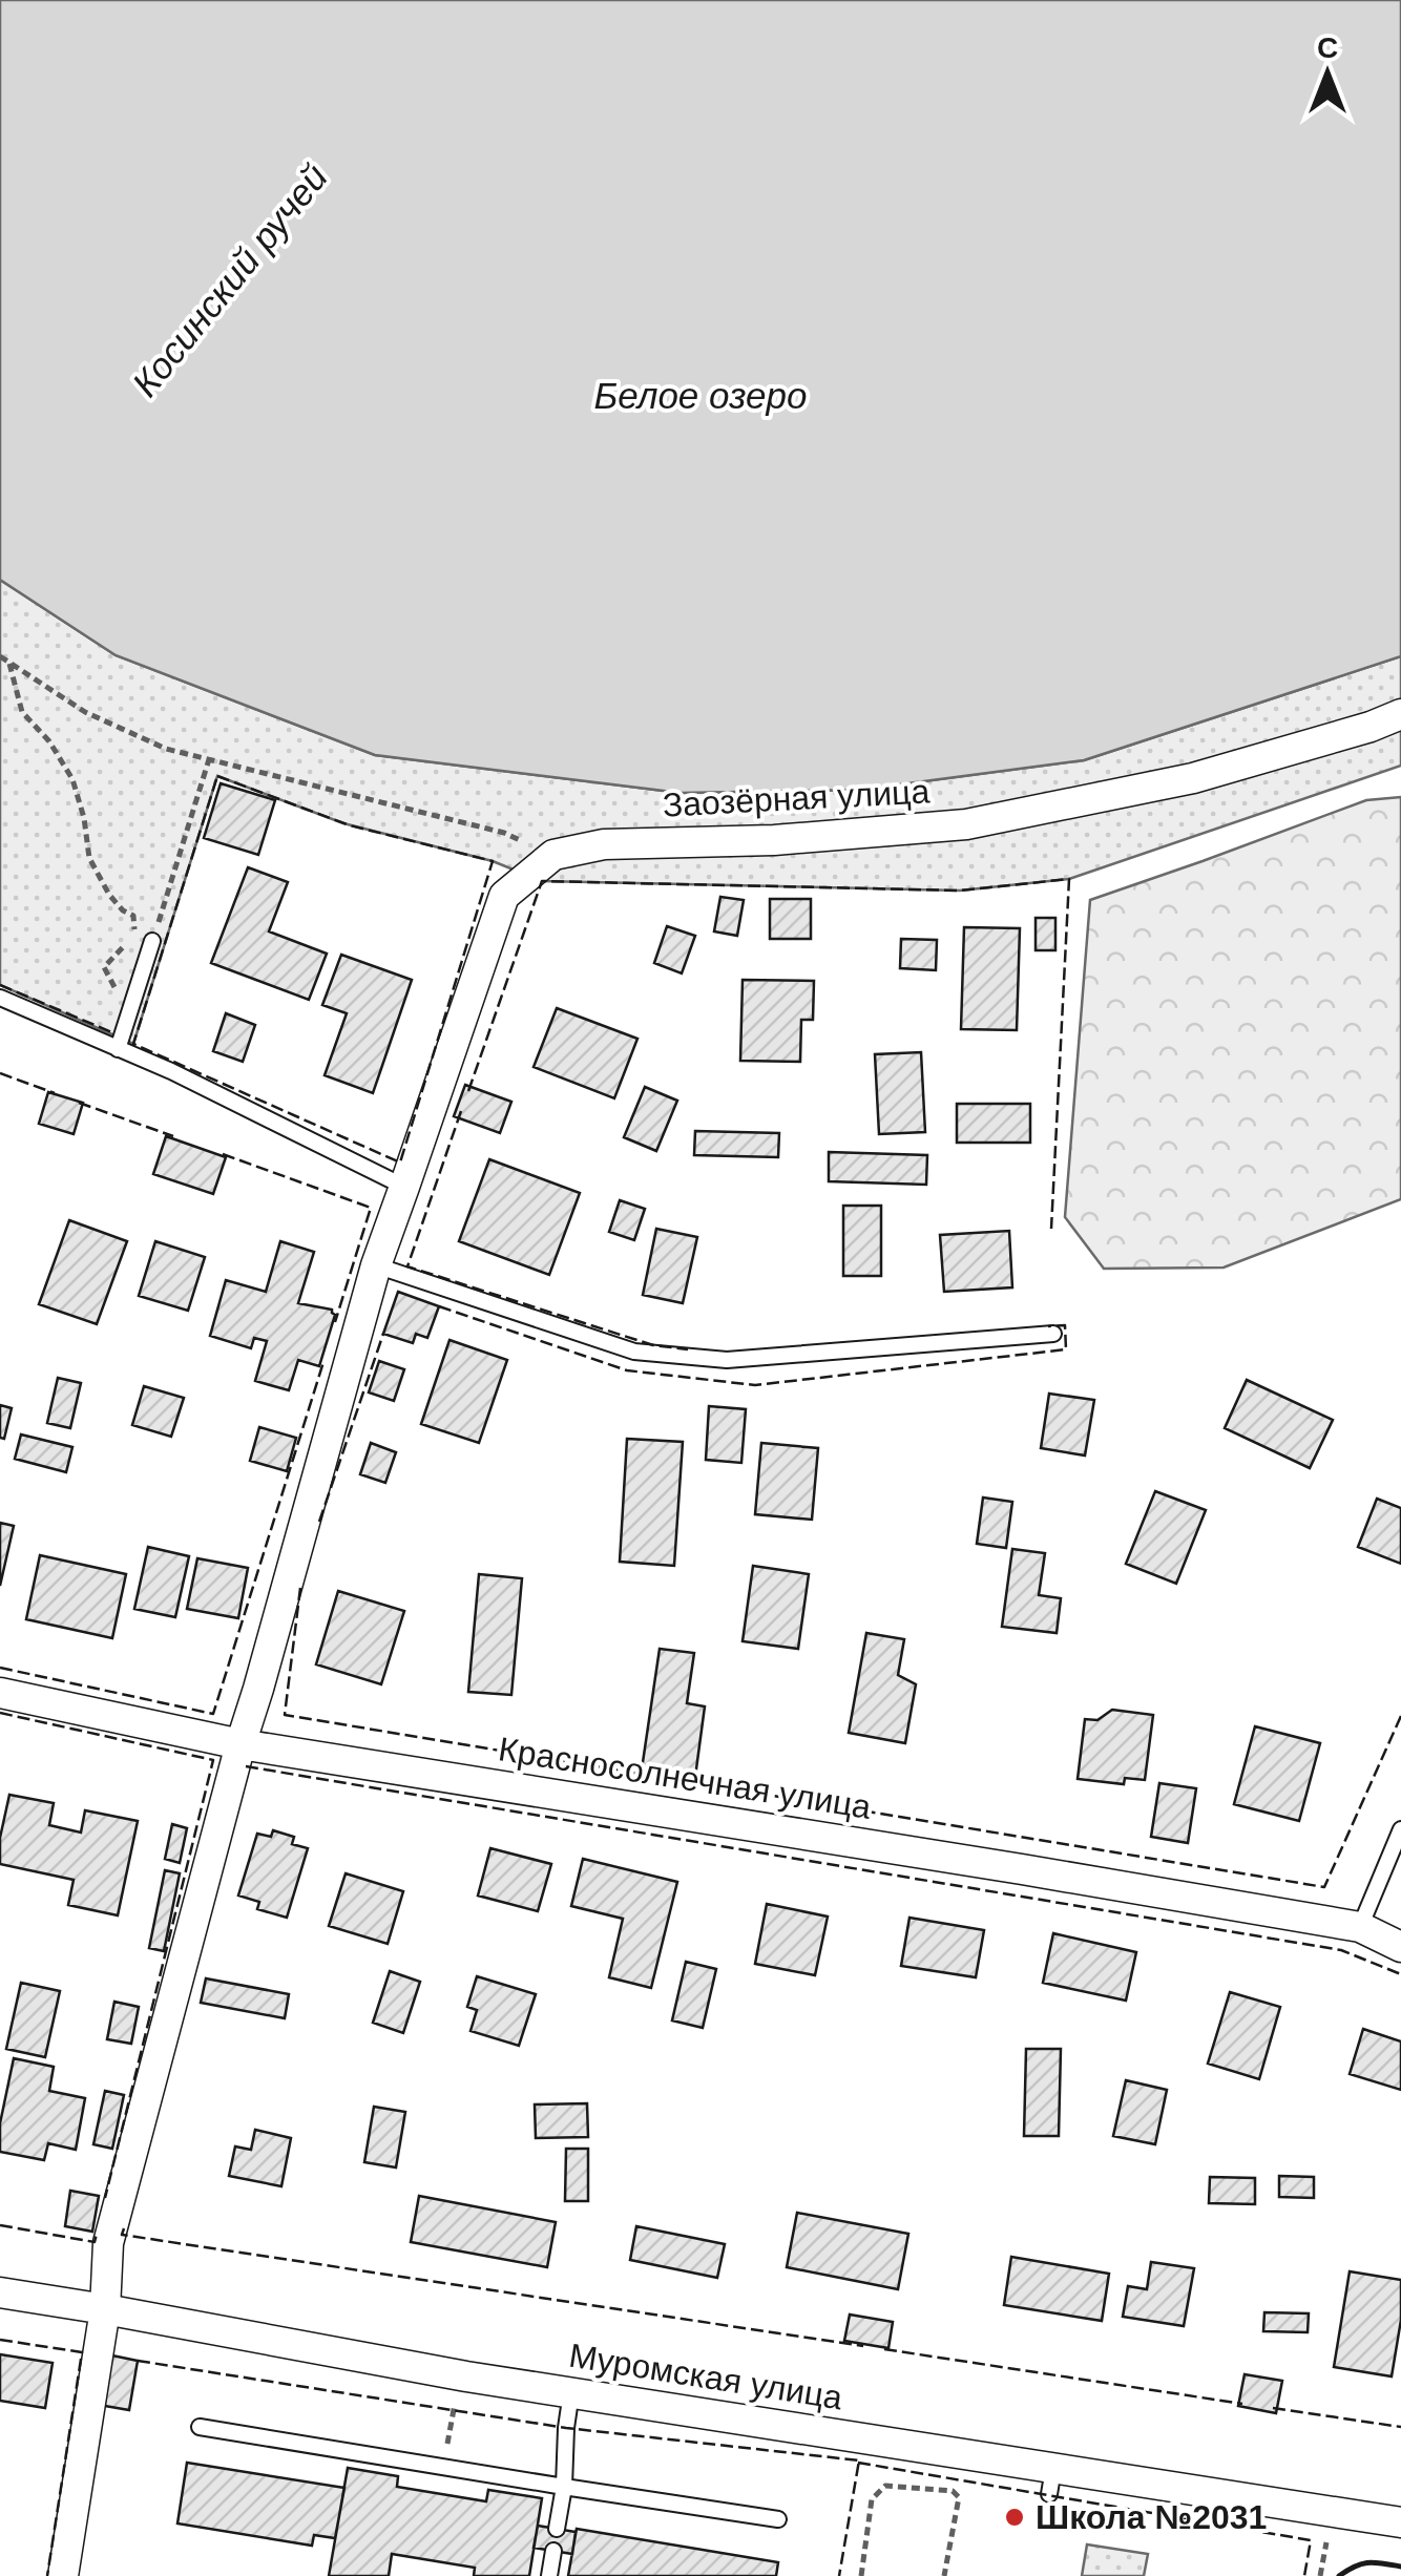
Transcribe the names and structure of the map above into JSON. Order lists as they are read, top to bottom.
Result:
{
  "streets": {
    "street": ["Заозёрная улица", "Красносолнечная улица", "Муромская улица"]
  },
  "crossings": [
    ["Заозёрная улица", "Красносолнечная улица"],
    ["Заозёрная улица", "Муромская улица"]
  ],
  "water": ["Косинский ручей", "Белое озеро"],
  "places": ["Школа №2031"],
  "north": "top"
}
